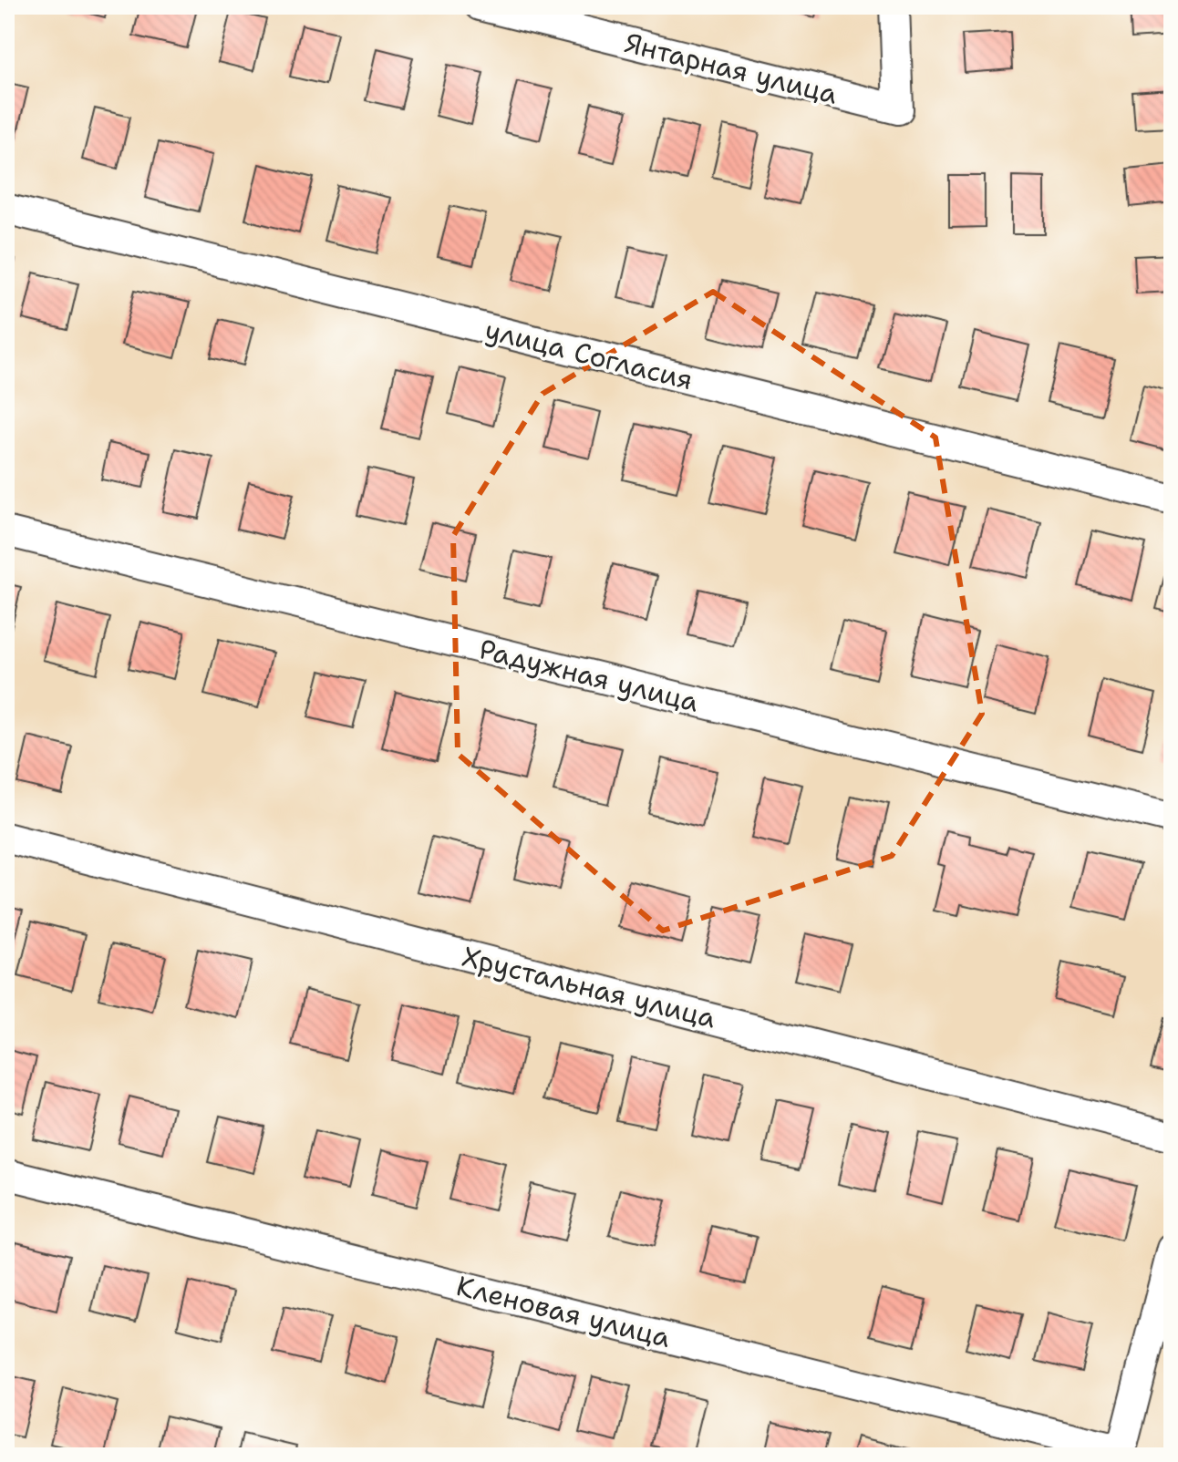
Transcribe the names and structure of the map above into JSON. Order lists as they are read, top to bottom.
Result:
{
  "streets": {
    "street": [
      "Янтарная улица",
      "улица Согласия",
      "Радужная улица",
      "Хрустальная улица",
      "Кленовая улица"
    ]
  }
}
